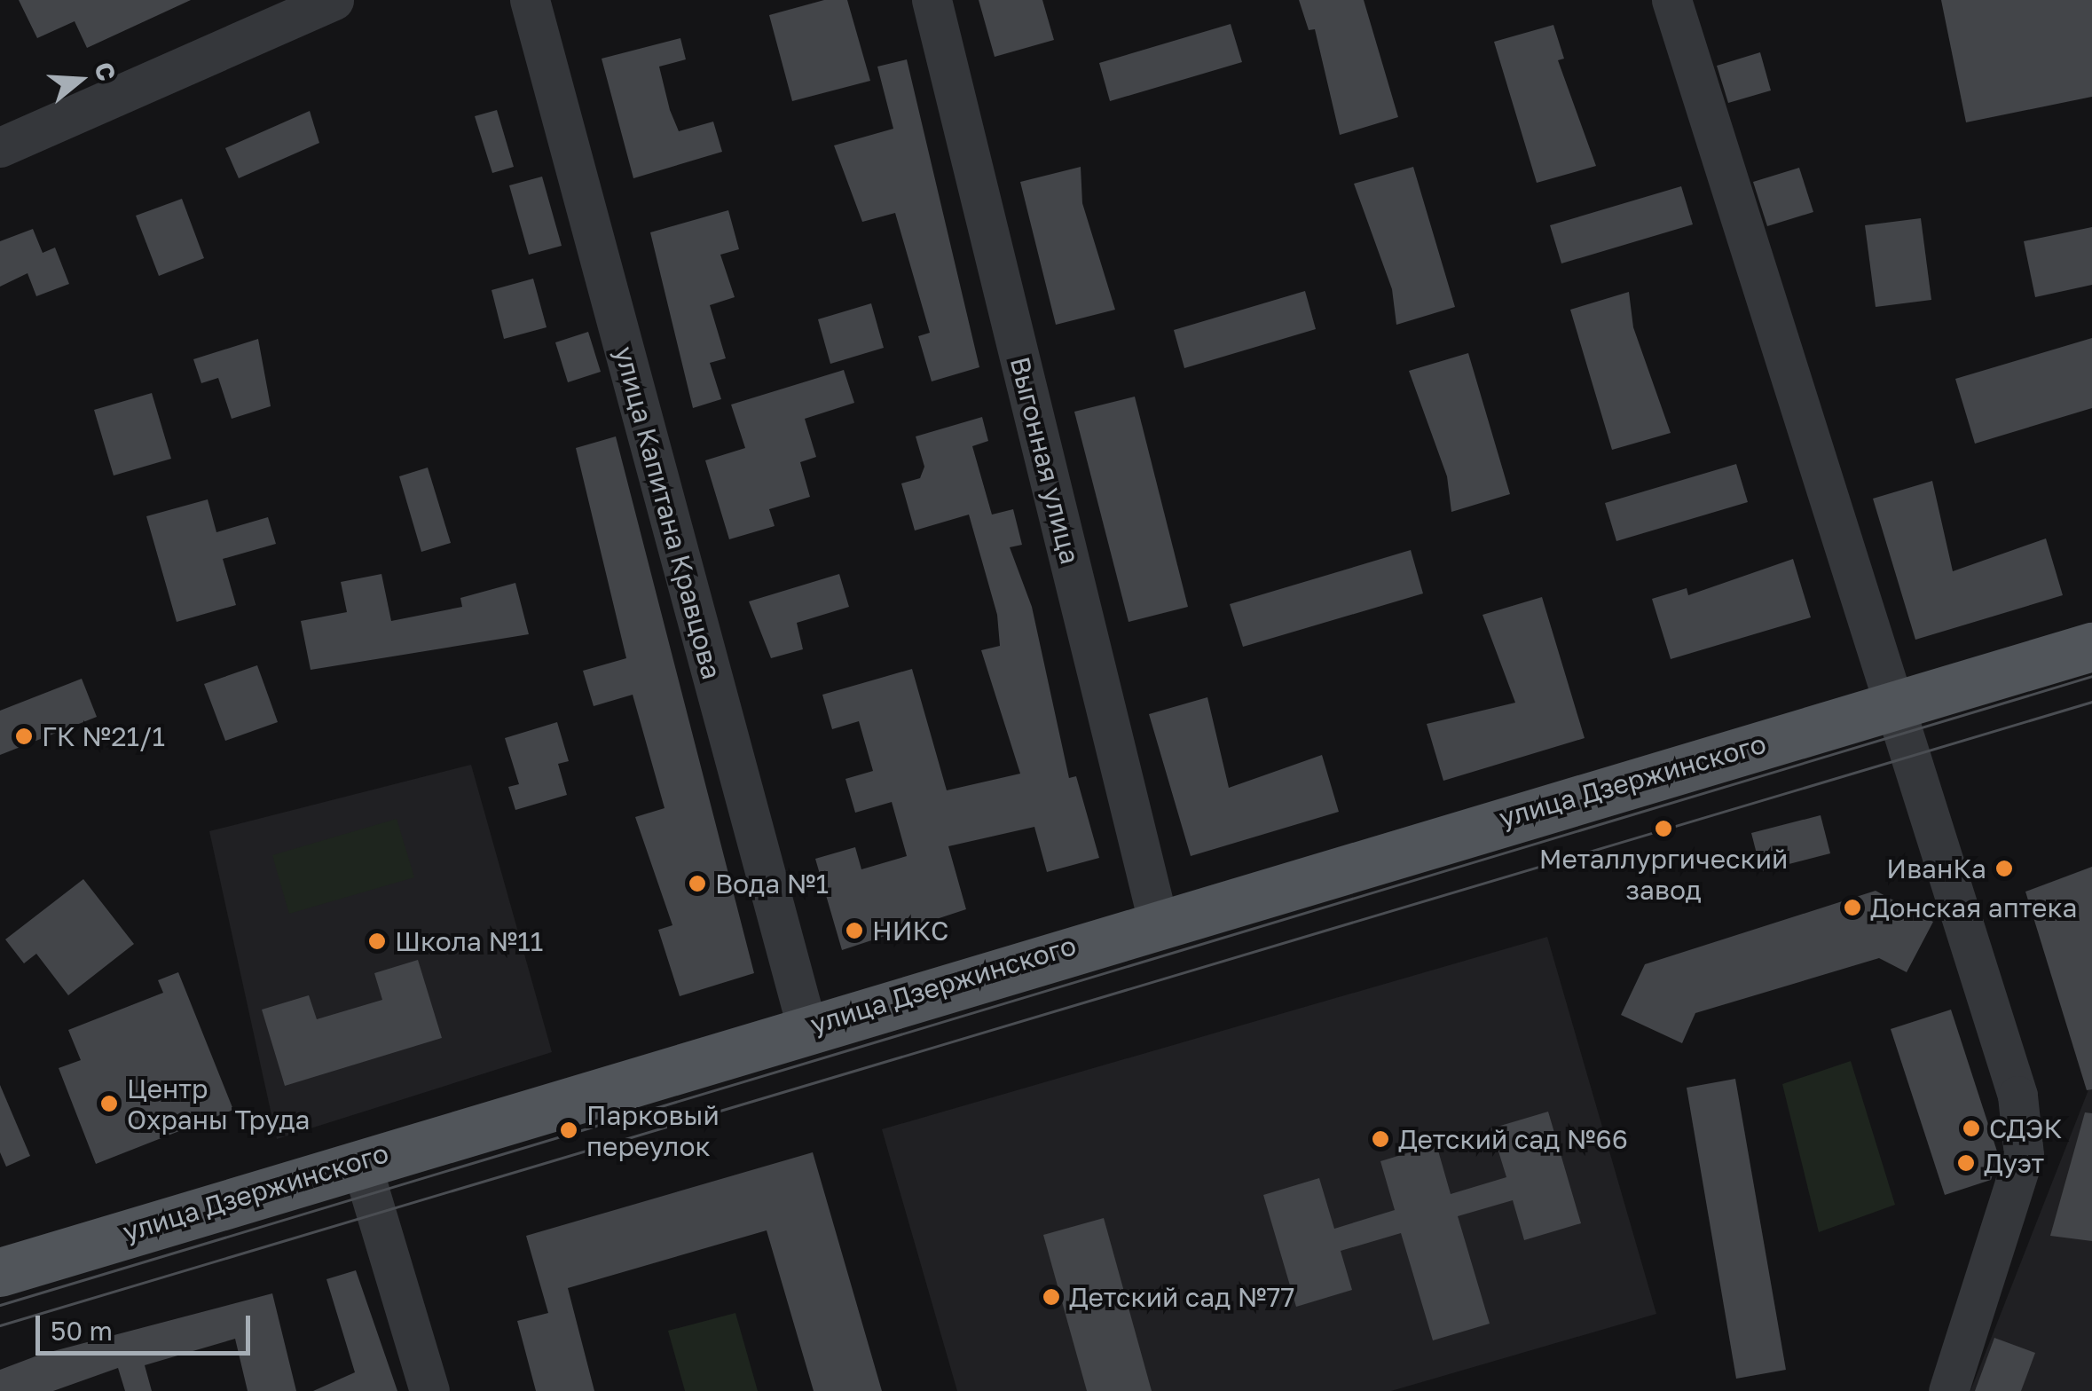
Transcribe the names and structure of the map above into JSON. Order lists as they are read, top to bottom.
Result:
{
  "streets": {
    "main road": ["улица Дзержинского"],
    "street": ["Выгонная улица", "улица Капитана Кравцова"]
  },
  "crossings": [
    ["Выгонная улица", "улица Дзержинского"],
    ["улица Капитана Кравцова", "улица Дзержинского"]
  ],
  "places": [
    "ГК №21/1",
    "Металлургический завод",
    "ИванКа",
    "Вода №1",
    "Донская аптека",
    "НИКС",
    "Школа №11",
    "Центр Охраны Труда",
    "СДЭК",
    "Парковый переулок",
    "Детский сад №66",
    "Дуэт",
    "Детский сад №77"
  ],
  "scale_bar": "50 m",
  "north": "right"
}
